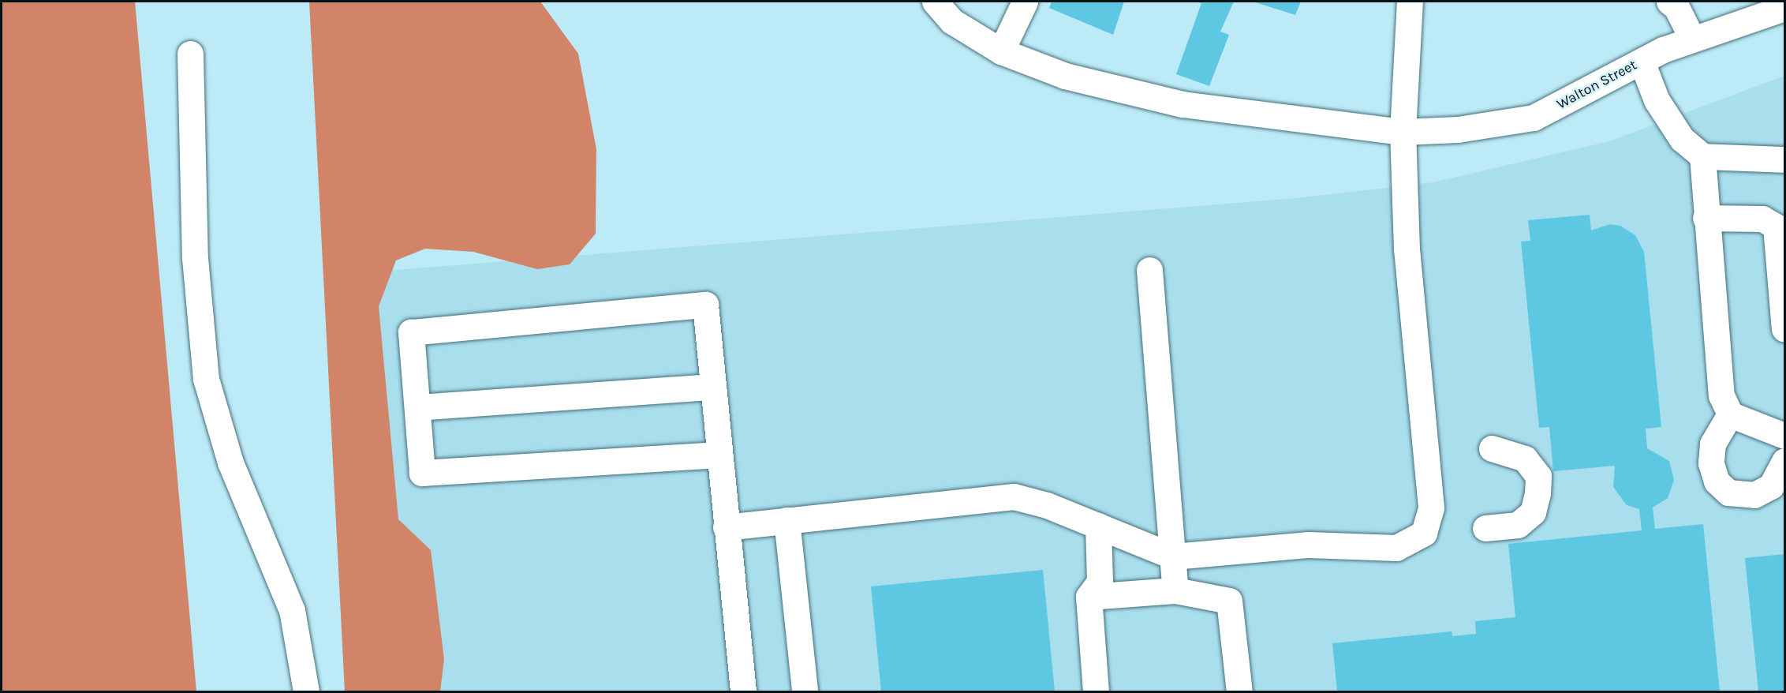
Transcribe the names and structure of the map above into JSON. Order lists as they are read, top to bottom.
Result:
{
  "streets": {
    "street": ["Walton Street"]
  }
}
